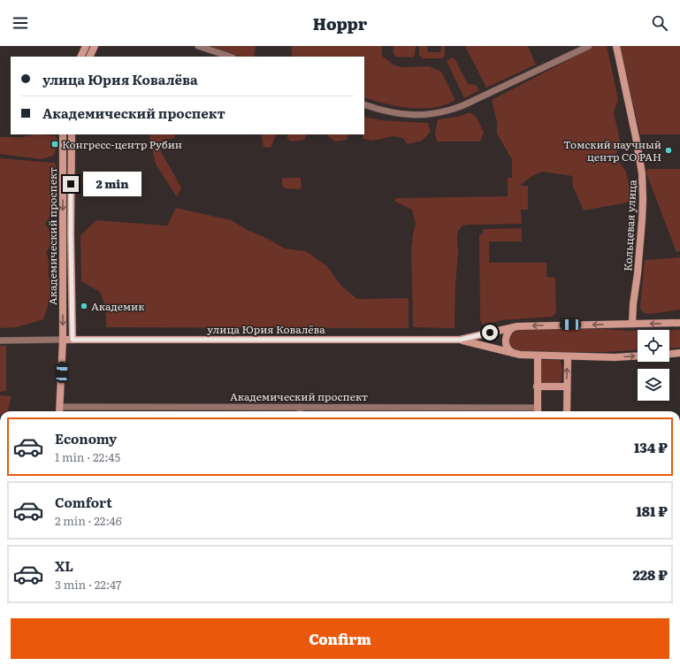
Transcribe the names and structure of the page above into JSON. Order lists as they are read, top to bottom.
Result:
{
  "streets": {
    "main road": ["Кольцевая улица", "Академический проспект", "улица Юрия Ковалёва"]
  },
  "crossings": [
    ["Кольцевая улица", "улица Юрия Ковалёва"],
    ["Академический проспект", "улица Юрия Ковалёва"]
  ],
  "places": {
    "transit": ["Конгресс-центр Рубин"],
    "other": ["Томский научный центр СО РАН", "Академик"]
  },
  "page": {
    "header": "Hoppr",
    "banner": ["улица Юрия Ковалёва", "Академический проспект"],
    "bubble": "2 min",
    "list": [
      {
        "name": "Economy",
        "note": "1 min · 22:45",
        "value": "134 ₽"
      },
      {
        "name": "Comfort",
        "note": "2 min · 22:46",
        "value": "181 ₽"
      },
      {
        "name": "XL",
        "note": "3 min · 22:47",
        "value": "228 ₽"
      }
    ],
    "buttons": "Confirm"
  }
}
